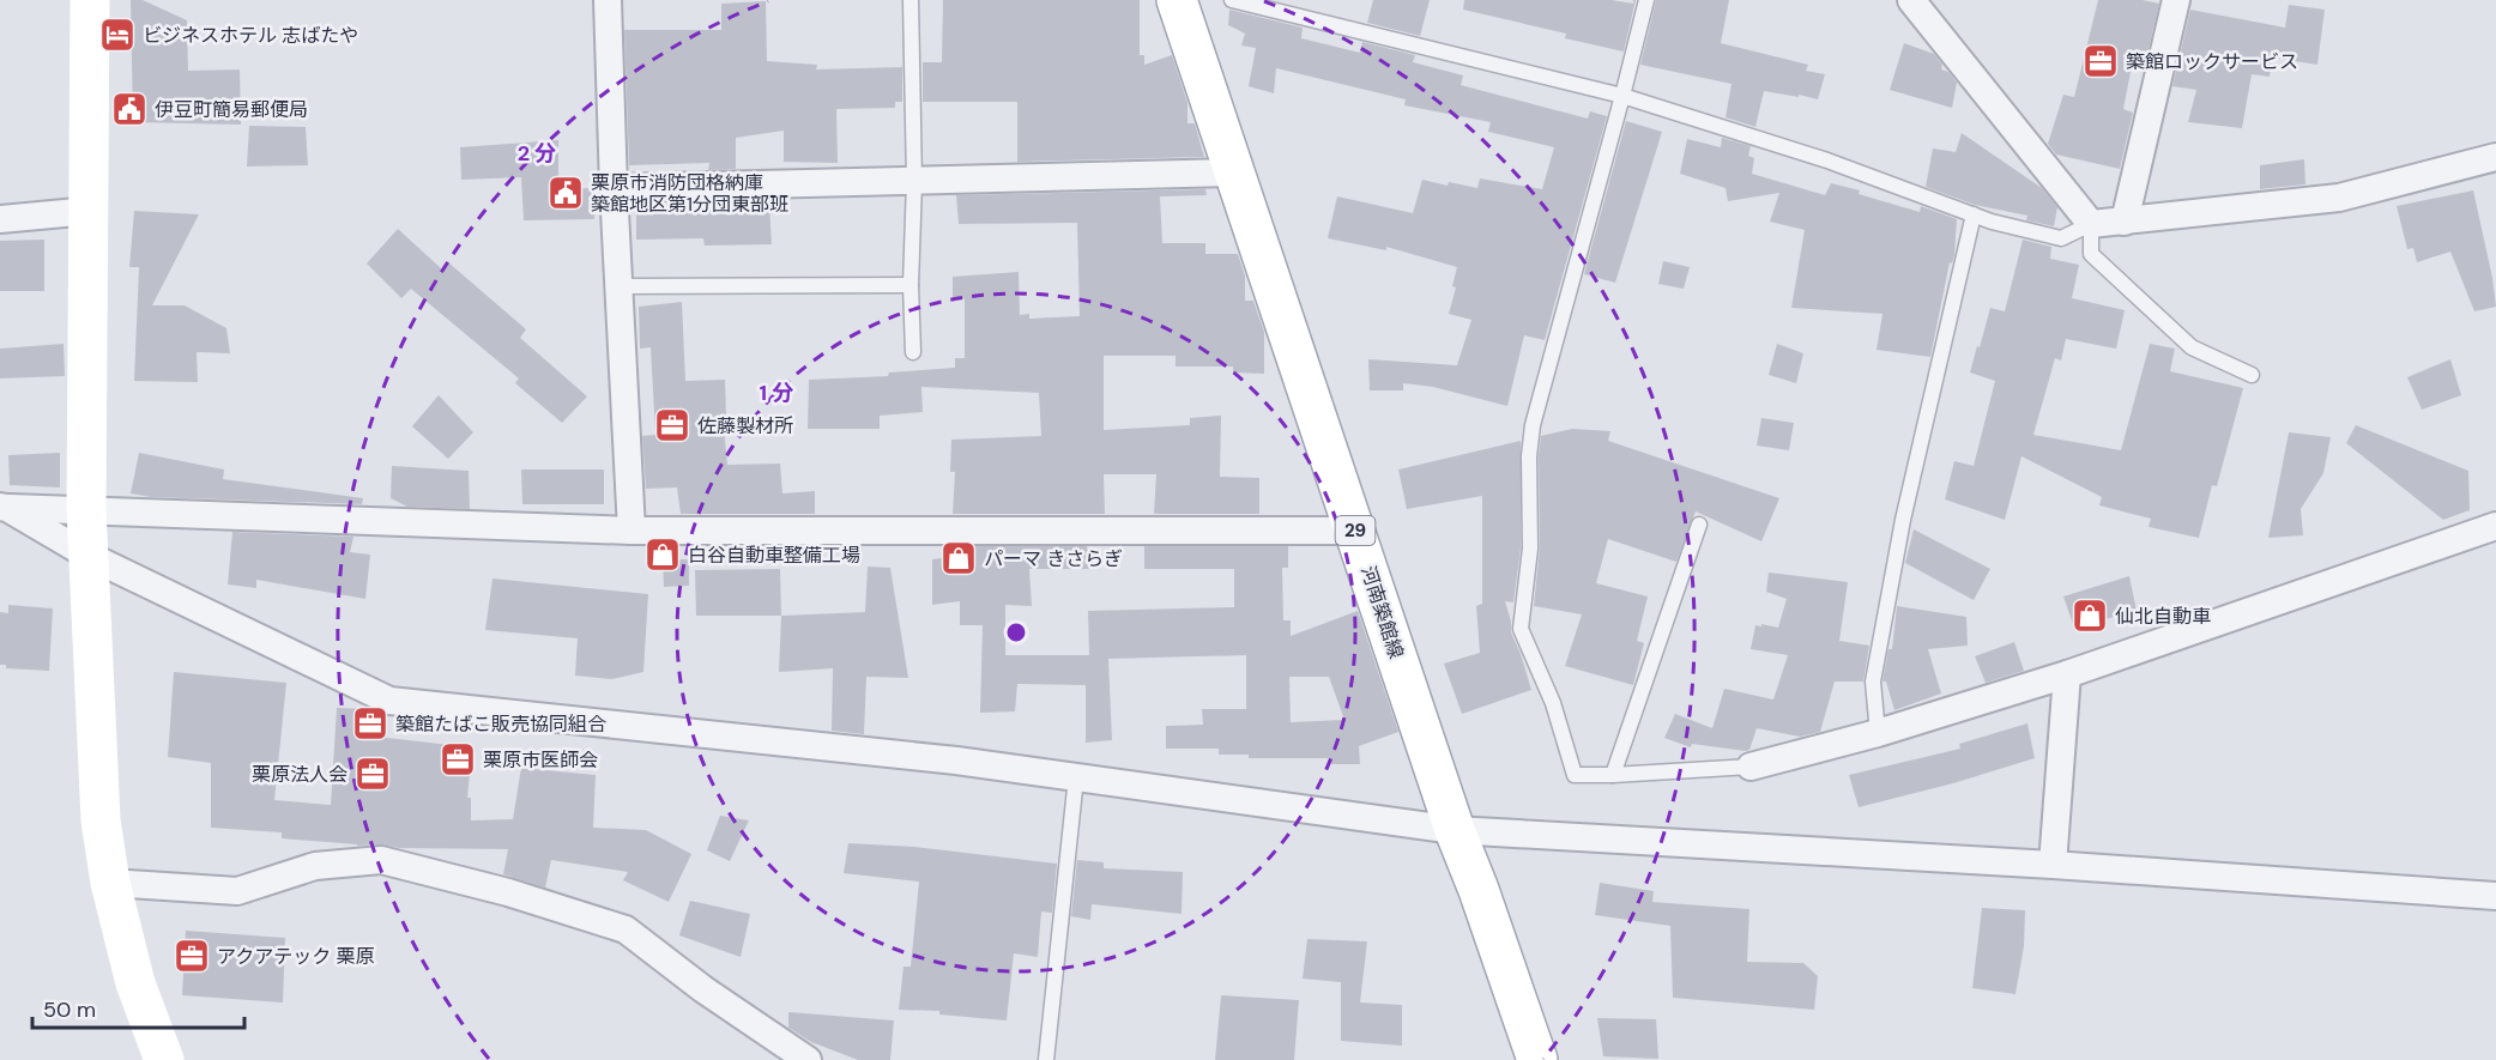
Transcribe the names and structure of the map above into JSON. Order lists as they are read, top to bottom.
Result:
{
  "streets": {
    "main road": ["29", "河南築館線"]
  },
  "places": {
    "hotel": ["ビジネスホテル 志ばたや"],
    "office": [
      "築館ロックサービス",
      "佐藤製材所",
      "築館たばこ販売協同組合",
      "栗原市医師会",
      "栗原法人会",
      "アクアテック 栗原"
    ],
    "public building": ["伊豆町簡易郵便局", "栗原市消防団格納庫 築館地区第1分団東部班"],
    "shop": ["白谷自動車整備工場", "パーマ きさらぎ", "仙北自動車"]
  },
  "scale_bar": "50 m",
  "rings": ["2 分", "1 分"]
}
